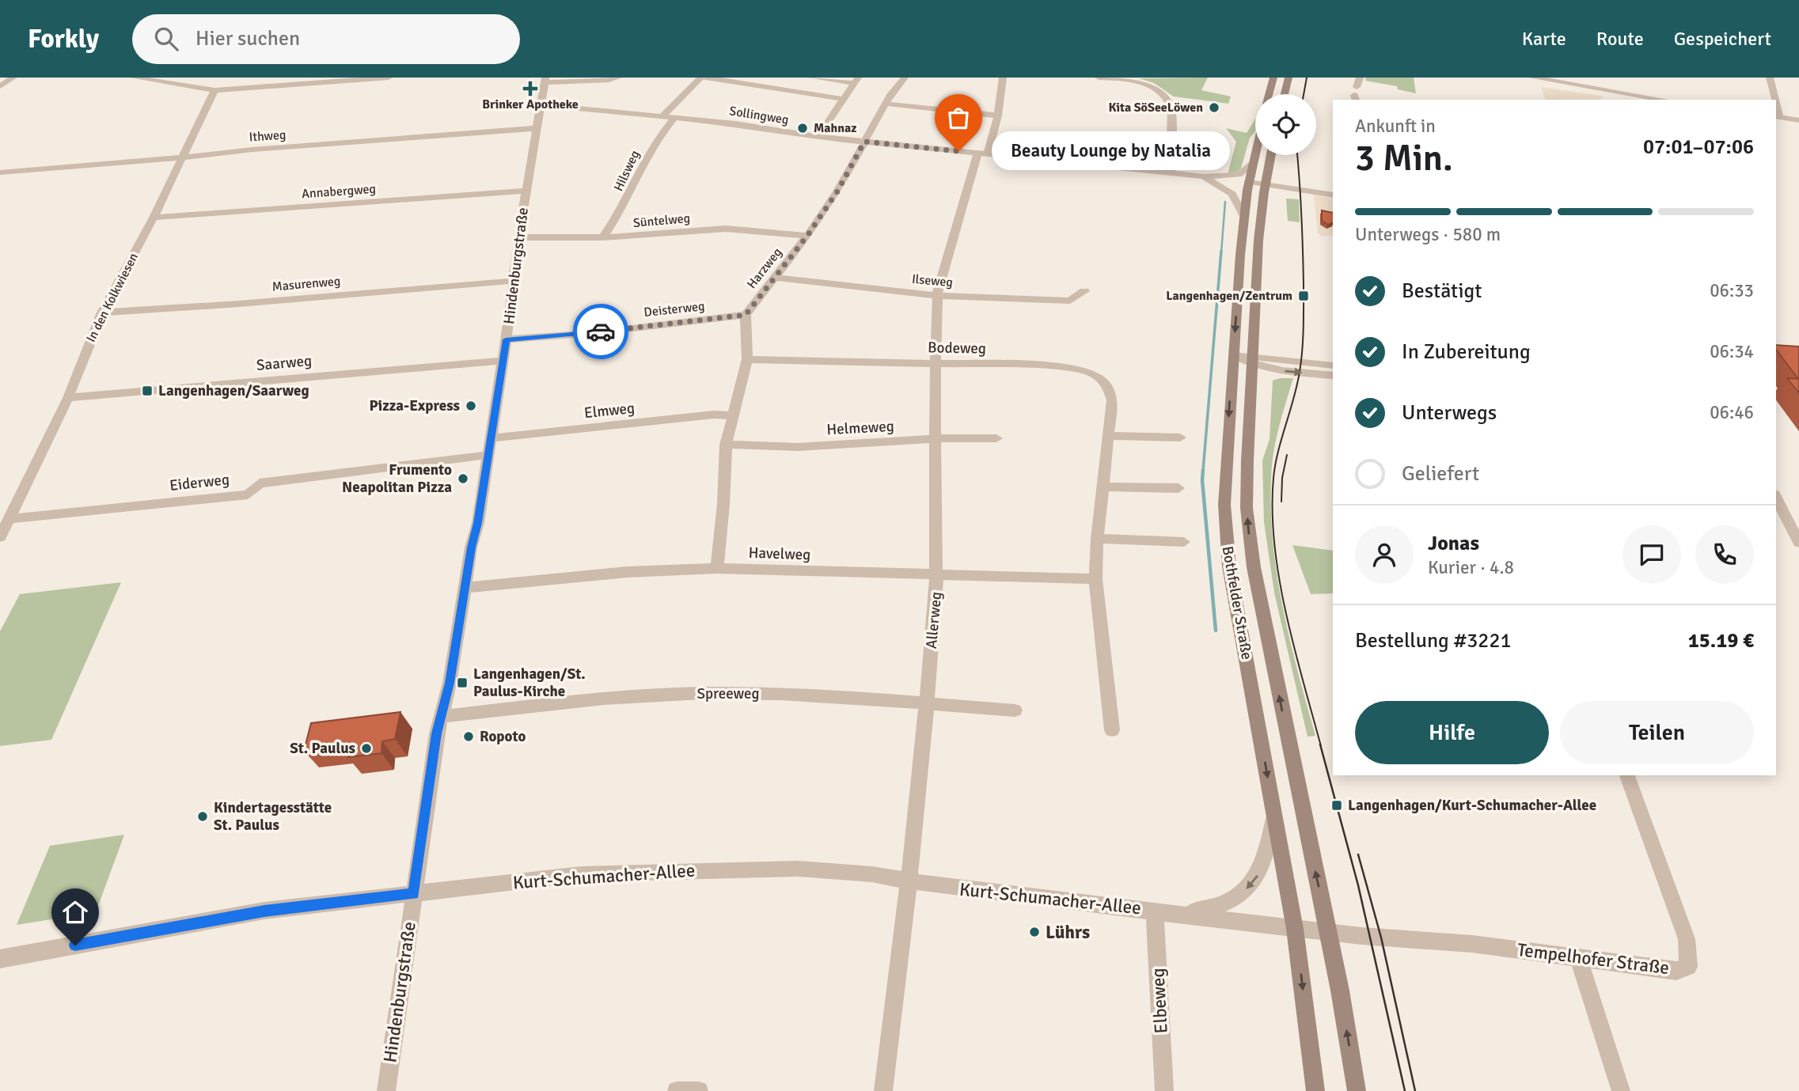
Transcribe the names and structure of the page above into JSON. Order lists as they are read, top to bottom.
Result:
{
  "streets": {
    "main road": ["Bothfelder Straße"],
    "street": [
      "Sollingweg",
      "Ithweg",
      "Hilsweg",
      "Annabergweg",
      "Süntelweg",
      "Hindenburgstraße",
      "Harzweg",
      "Ilseweg",
      "Masurenweg",
      "In den Kolkwiesen",
      "Deisterweg",
      "Bodeweg",
      "Saarweg",
      "Elmweg",
      "Helmeweg",
      "Eiderweg",
      "Havelweg",
      "Allerweg",
      "Spreeweg",
      "Kurt-Schumacher-Allee",
      "Tempelhofer Straße",
      "Elbeweg"
    ]
  },
  "crossings": [
    ["Sollingweg", "Hilsweg"],
    ["Sollingweg", "Hindenburgstraße"],
    ["Sollingweg", "Harzweg"],
    ["Sollingweg", "Bothfelder Straße"],
    ["Sollingweg", "Allerweg"],
    ["Ithweg", "Hindenburgstraße"],
    ["Ithweg", "In den Kolkwiesen"],
    ["Hilsweg", "Süntelweg"],
    ["Annabergweg", "Hindenburgstraße"],
    ["Annabergweg", "In den Kolkwiesen"],
    ["Süntelweg", "Hindenburgstraße"],
    ["Süntelweg", "Harzweg"],
    ["Hindenburgstraße", "Masurenweg"],
    ["Hindenburgstraße", "Deisterweg"],
    ["Hindenburgstraße", "Saarweg"],
    ["Hindenburgstraße", "Elmweg"],
    ["Hindenburgstraße", "Eiderweg"],
    ["Hindenburgstraße", "Havelweg"],
    ["Hindenburgstraße", "Spreeweg"],
    ["Hindenburgstraße", "Kurt-Schumacher-Allee"],
    ["Harzweg", "Ilseweg"],
    ["Harzweg", "Deisterweg"],
    ["Ilseweg", "Allerweg"],
    ["Masurenweg", "In den Kolkwiesen"],
    ["In den Kolkwiesen", "Saarweg"],
    ["In den Kolkwiesen", "Eiderweg"],
    ["Bodeweg", "Havelweg"],
    ["Bodeweg", "Allerweg"],
    ["Helmeweg", "Allerweg"],
    ["Havelweg", "Allerweg"],
    ["Bothfelder Straße", "Kurt-Schumacher-Allee"],
    ["Bothfelder Straße", "Tempelhofer Straße"],
    ["Allerweg", "Spreeweg"],
    ["Allerweg", "Kurt-Schumacher-Allee"],
    ["Kurt-Schumacher-Allee", "Tempelhofer Straße"],
    ["Kurt-Schumacher-Allee", "Elbeweg"]
  ],
  "places": {
    "health": ["Brinker Apotheke"],
    "other": [
      "Kita SöSeeLöwen",
      "Mahnaz",
      "Beauty Lounge by Natalia",
      "Pizza-Express",
      "Frumento Neapolitan Pizza",
      "Ropoto",
      "St. Paulus",
      "Kindertagesstätte St. Paulus",
      "Lührs"
    ],
    "transit": [
      "Langenhagen/Zentrum",
      "Langenhagen/Saarweg",
      "Langenhagen/St. Paulus-Kirche",
      "Langenhagen/Kurt-Schumacher-Allee"
    ]
  },
  "page": {
    "header": "Forkly",
    "search": "Hier suchen",
    "nav": ["Karte", "Route", "Gespeichert"],
    "heading": ["3 Min.", "Ankunft in", "07:01–07:06"],
    "panel": [
      "Jonas",
      "Kurier · 4.8",
      "Bestellung #3221",
      "15.19 €"
    ],
    "bubble": "Beauty Lounge by Natalia",
    "bar": "Unterwegs · 580 m",
    "list": [
      ["Bestätigt", "06:33"],
      ["In Zubereitung", "06:34"],
      ["Unterwegs", "06:46"],
      "Geliefert"
    ],
    "buttons": ["Hilfe", "Teilen"]
  }
}
